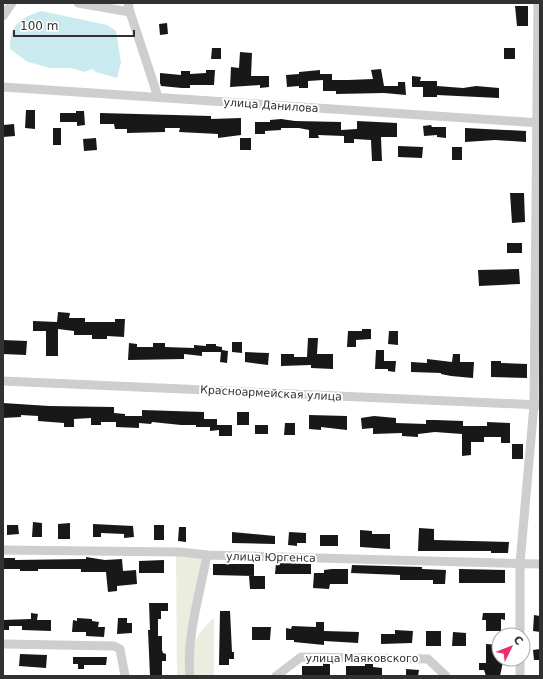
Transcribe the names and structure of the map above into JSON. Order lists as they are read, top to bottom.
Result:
{
  "streets": {
    "street": [
      "улица Данилова",
      "Красноармейская улица",
      "улица Юргенса",
      "улица Маяковского"
    ]
  },
  "scale_bar": "100 m",
  "north": "top right"
}
